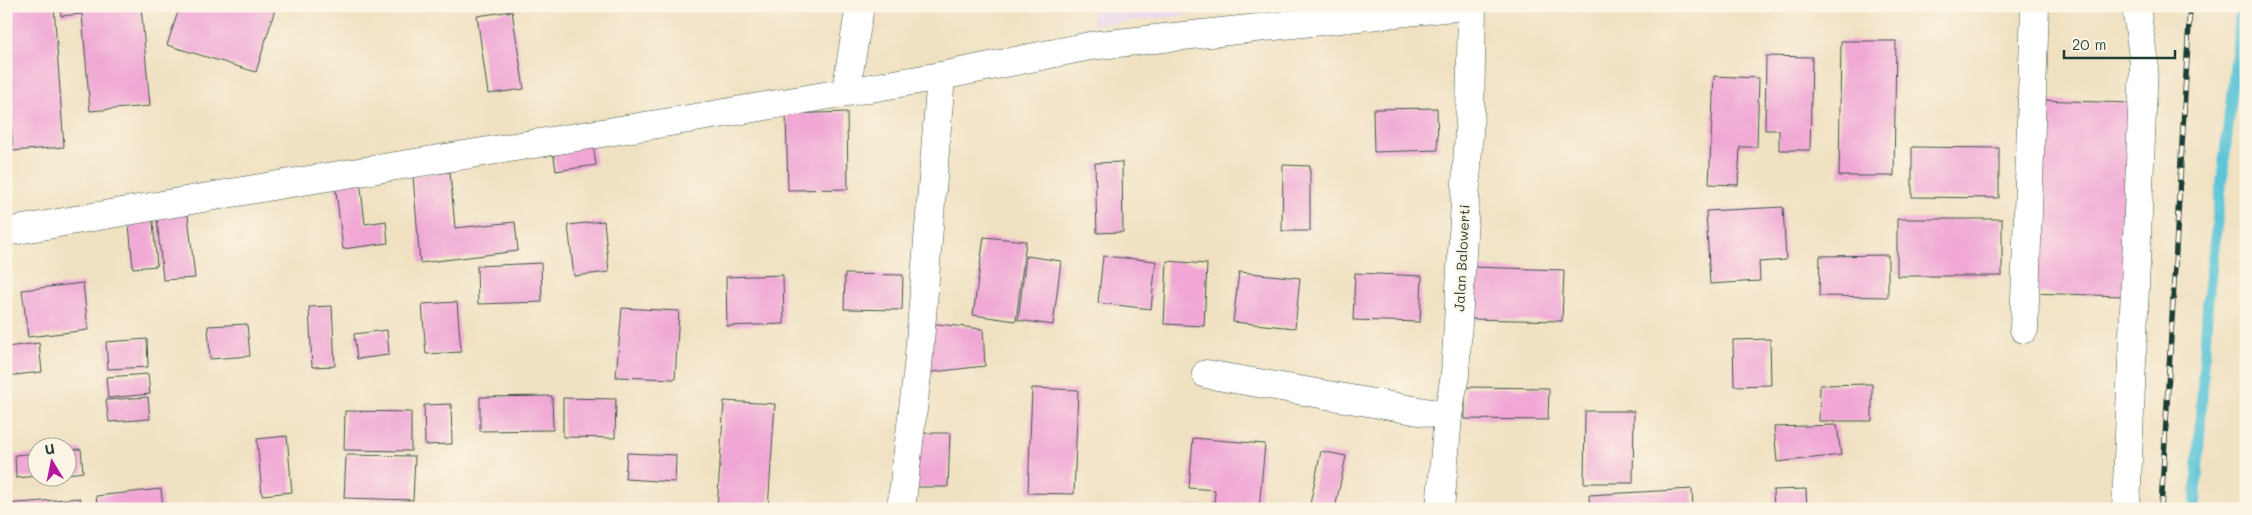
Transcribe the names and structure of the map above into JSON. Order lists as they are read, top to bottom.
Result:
{
  "streets": {
    "street": ["Jalan Balowerti"]
  },
  "scale_bar": "20 m",
  "north": "top"
}
